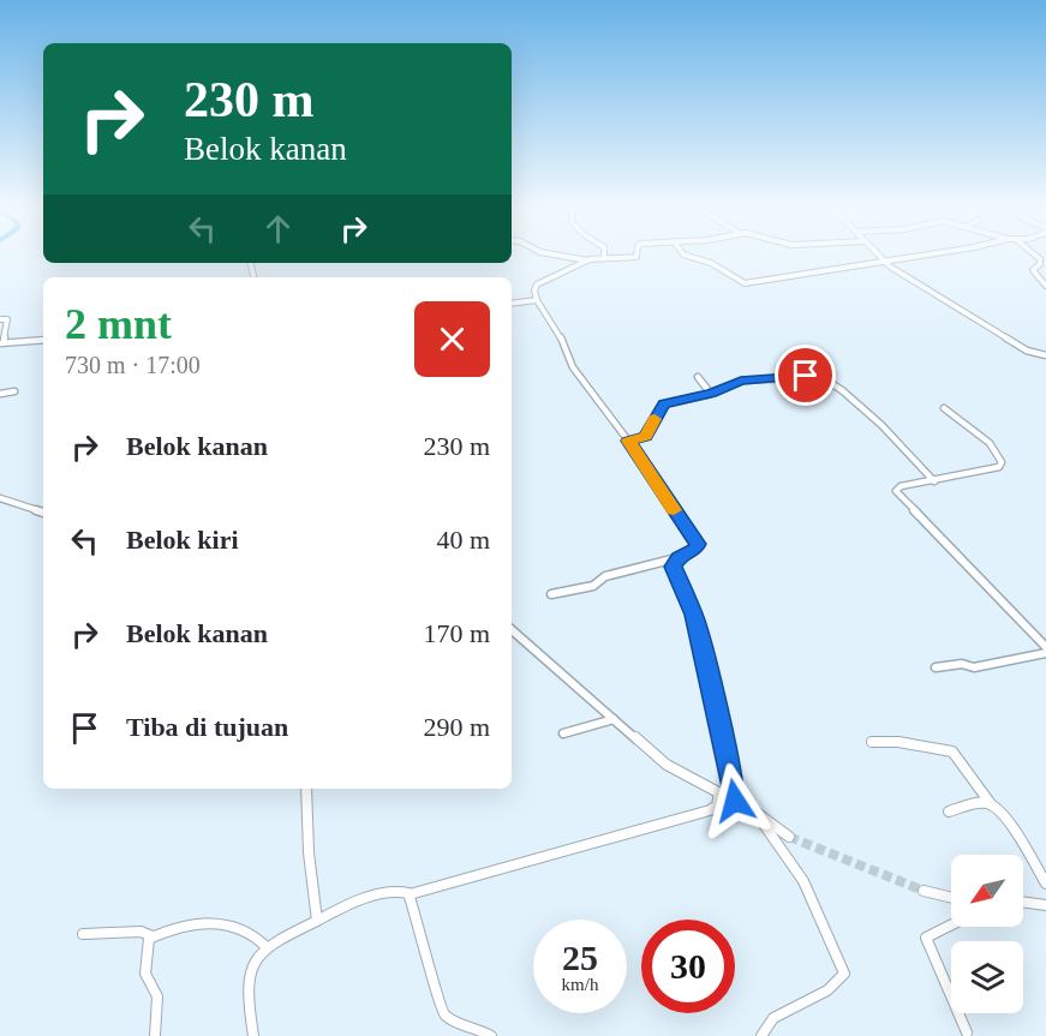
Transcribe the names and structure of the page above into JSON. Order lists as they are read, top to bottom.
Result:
{
  "north": "bottom left",
  "page": {
    "turn": ["230 m", "Belok kanan"],
    "heading": ["2 mnt", "730 m · 17:00"],
    "list": [
      {
        "name": "Belok kanan",
        "value": "230 m"
      },
      {
        "name": "Belok kiri",
        "value": "40 m"
      },
      {
        "name": "Belok kanan",
        "value": "170 m"
      },
      {
        "name": "Tiba di tujuan",
        "value": "290 m"
      }
    ],
    "speed": "25 km/h",
    "limit": "30"
  }
}
